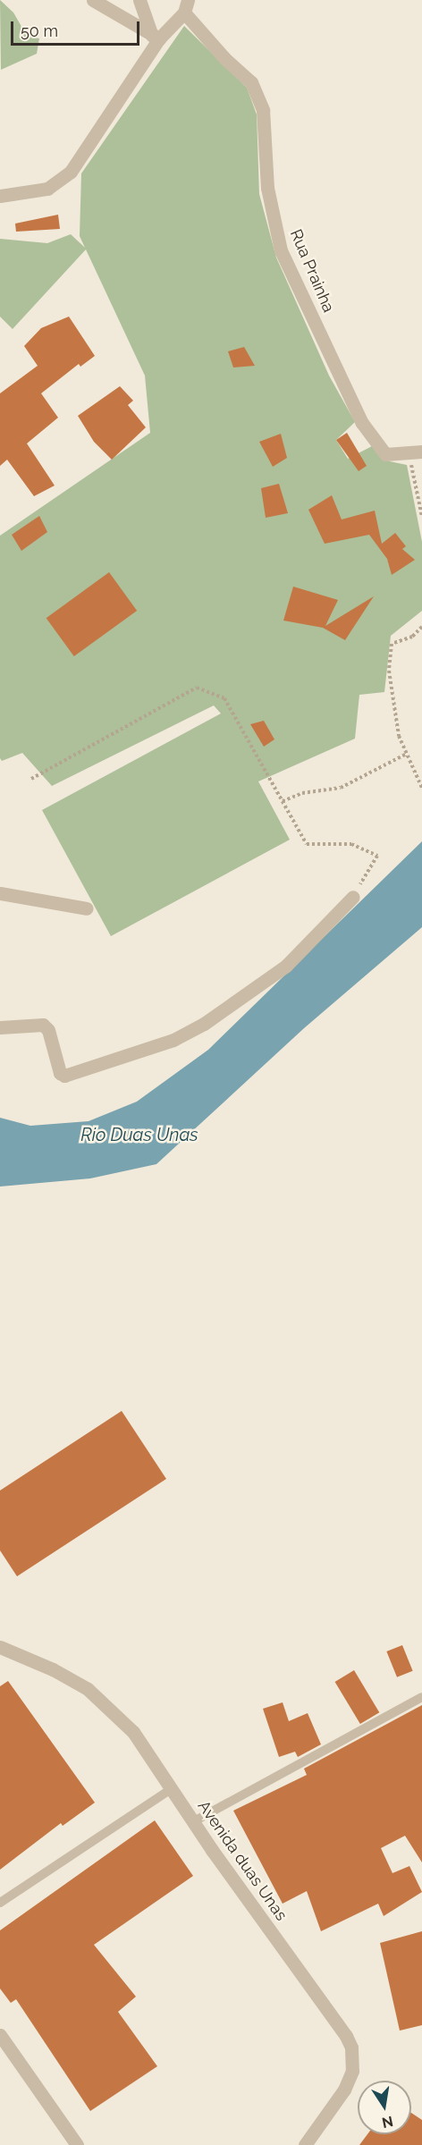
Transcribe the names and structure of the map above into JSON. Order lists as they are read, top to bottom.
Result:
{
  "streets": {
    "street": ["Rua Prainha", "Avenida duas Unas"]
  },
  "water": ["Rio Duas Unas"],
  "scale_bar": "50 m",
  "north": "bottom"
}
